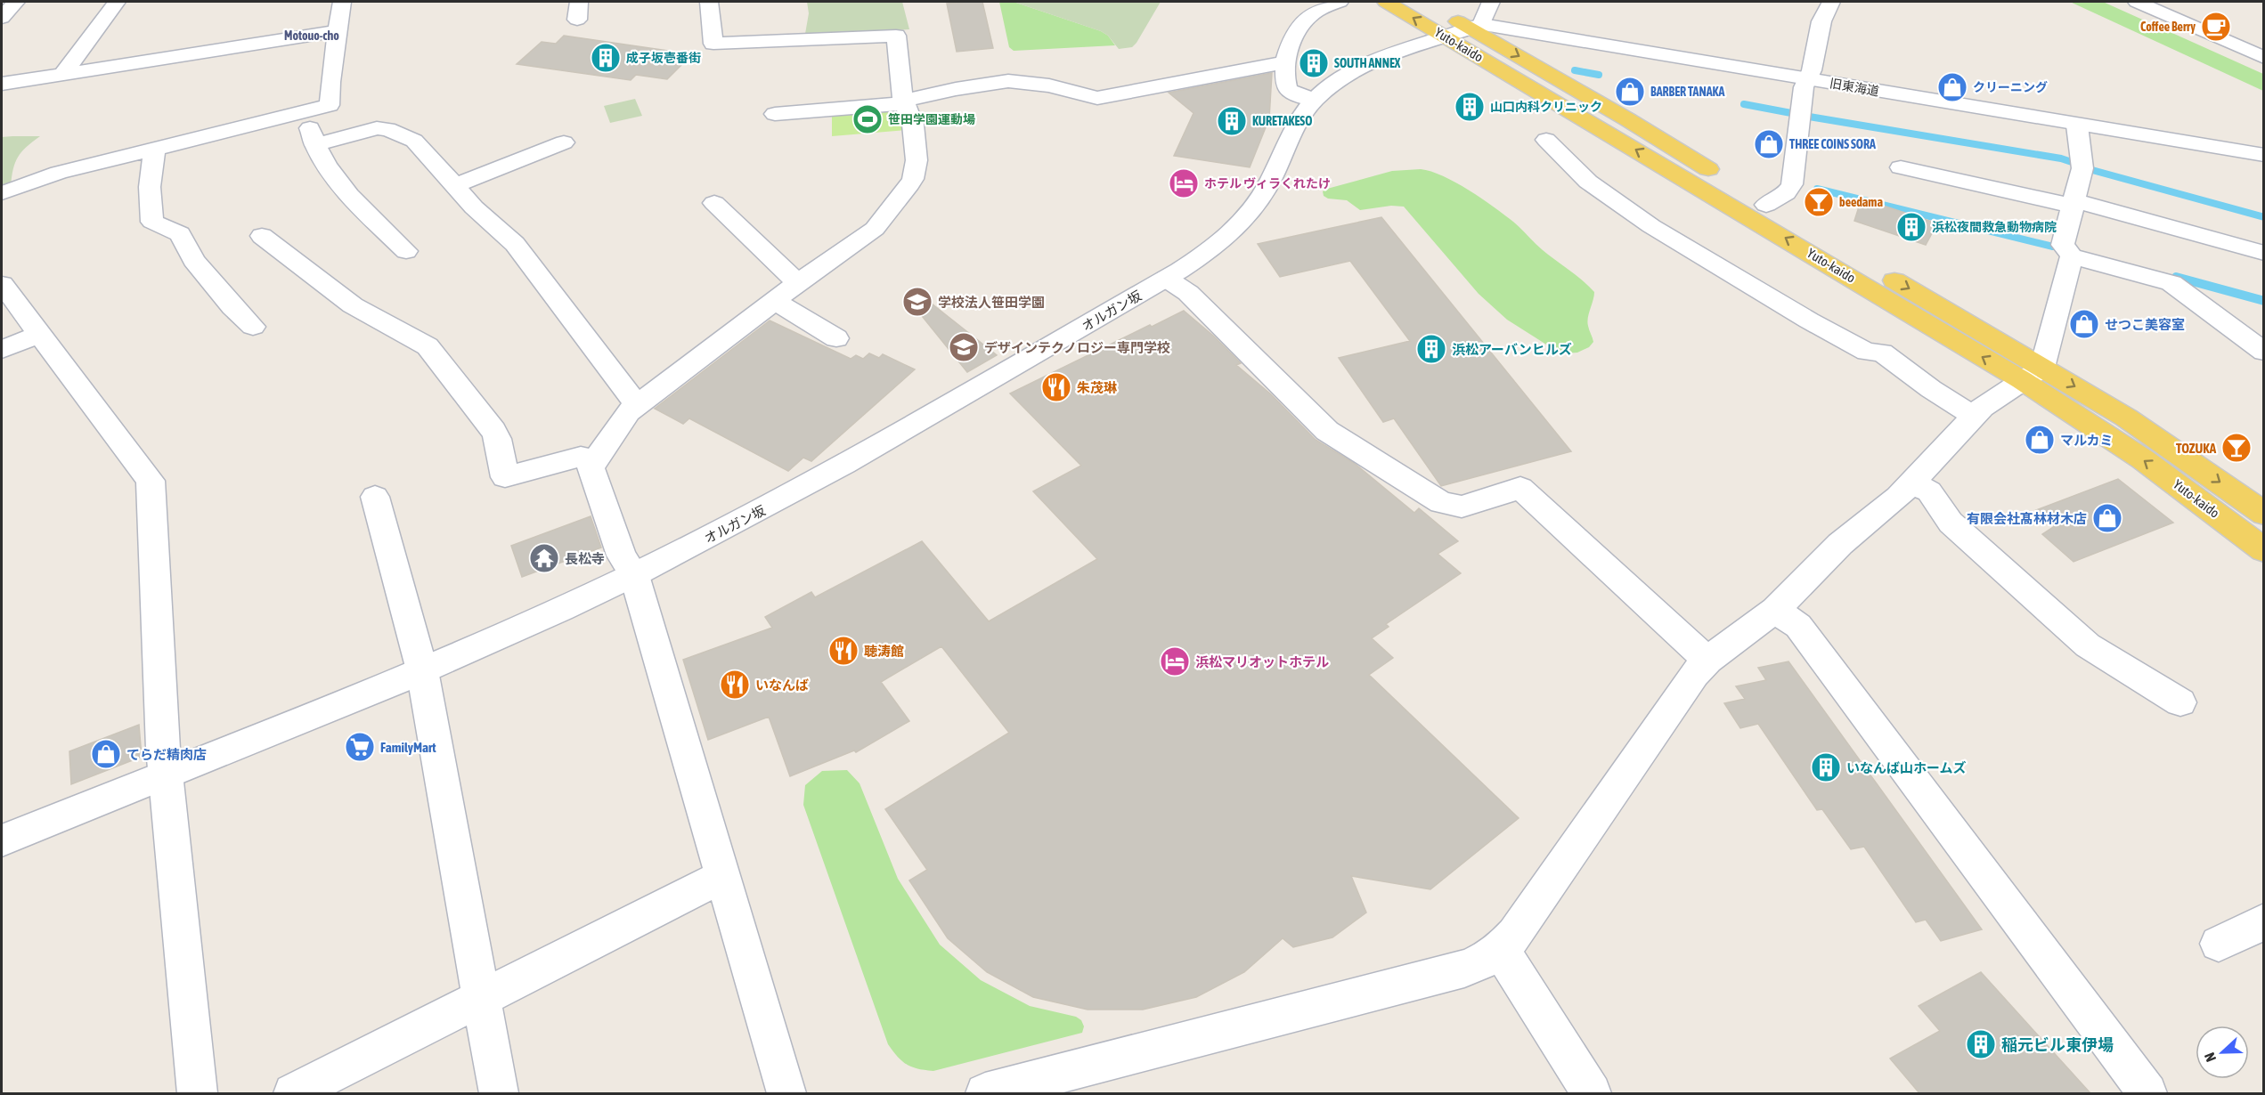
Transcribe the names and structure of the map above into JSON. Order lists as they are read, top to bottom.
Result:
{
  "streets": {
    "main road": ["Yuto-kaido"],
    "street": ["旧東海道", "オルガン坂"]
  },
  "crossings": [
    ["Yuto-kaido", "旧東海道"],
    ["Yuto-kaido", "オルガン坂"],
    ["旧東海道", "オルガン坂"]
  ],
  "districts": ["Motouo-cho"],
  "places": {
    "cafe": ["Coffee Berry"],
    "building": [
      "成子坂壱番街",
      "SOUTH ANNEX",
      "山口内科クリニック",
      "KURETAKESO",
      "浜松夜間救急動物病院",
      "浜松アーバンヒルズ",
      "いなんば山ホームズ",
      "稲元ビル東伊場"
    ],
    "shop": [
      "クリーニング",
      "BARBER TANAKA",
      "THREE COINS SORA",
      "せつこ美容室",
      "マルカミ",
      "有限会社髙林材木店",
      "てらだ精肉店"
    ],
    "sports": ["笹田学園運動場"],
    "hotel": ["ホテル ヴィラくれたけ", "浜松マリオットホテル"],
    "bar": ["beedama", "TOZUKA"],
    "school or university": ["学校法人笹田学園", "デザインテクノロジー専門学校"],
    "restaurant": ["朱茂琳", "聴涛館", "いなんば"],
    "temple": ["長松寺"],
    "supermarket": ["FamilyMart"]
  },
  "north": "left"
}
